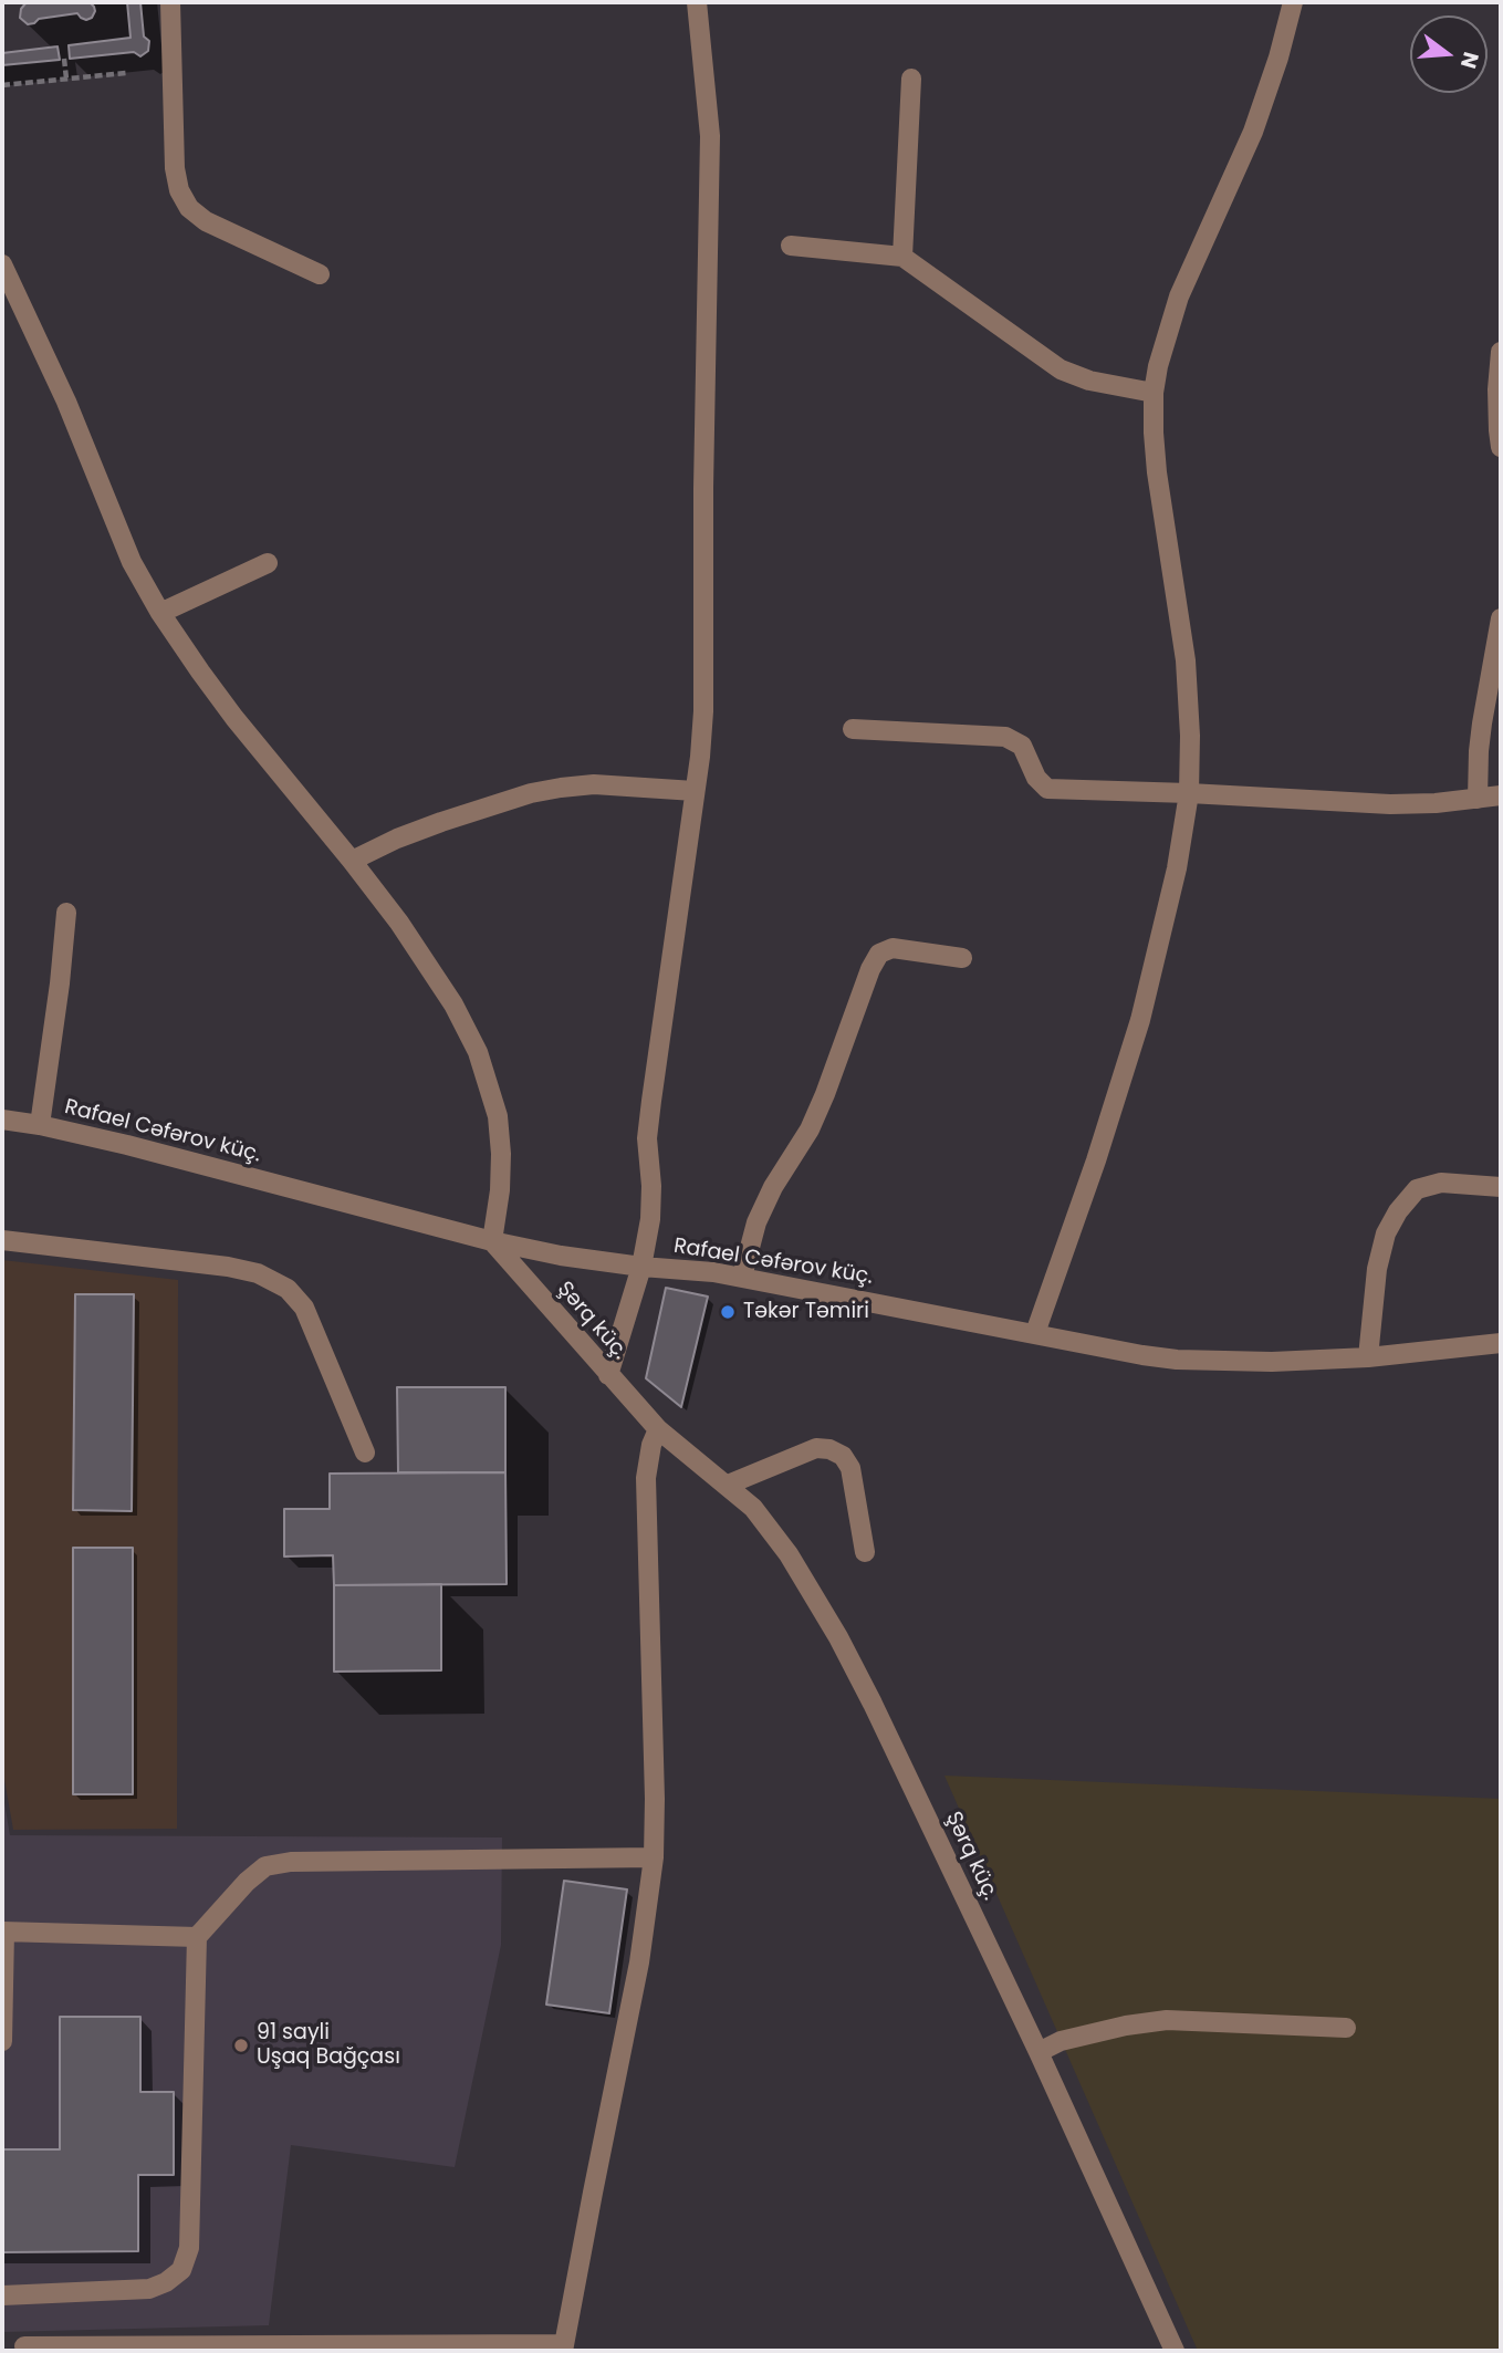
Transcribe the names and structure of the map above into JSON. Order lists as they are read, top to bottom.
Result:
{
  "streets": {
    "street": ["Rafael Cəfərov küç.", "Şərq küç."]
  },
  "crossings": [
    ["Rafael Cəfərov küç.", "Şərq küç."]
  ],
  "places": ["Təkər Təmiri", "91 sayli Uşaq Bağçası"],
  "north": "right"
}
